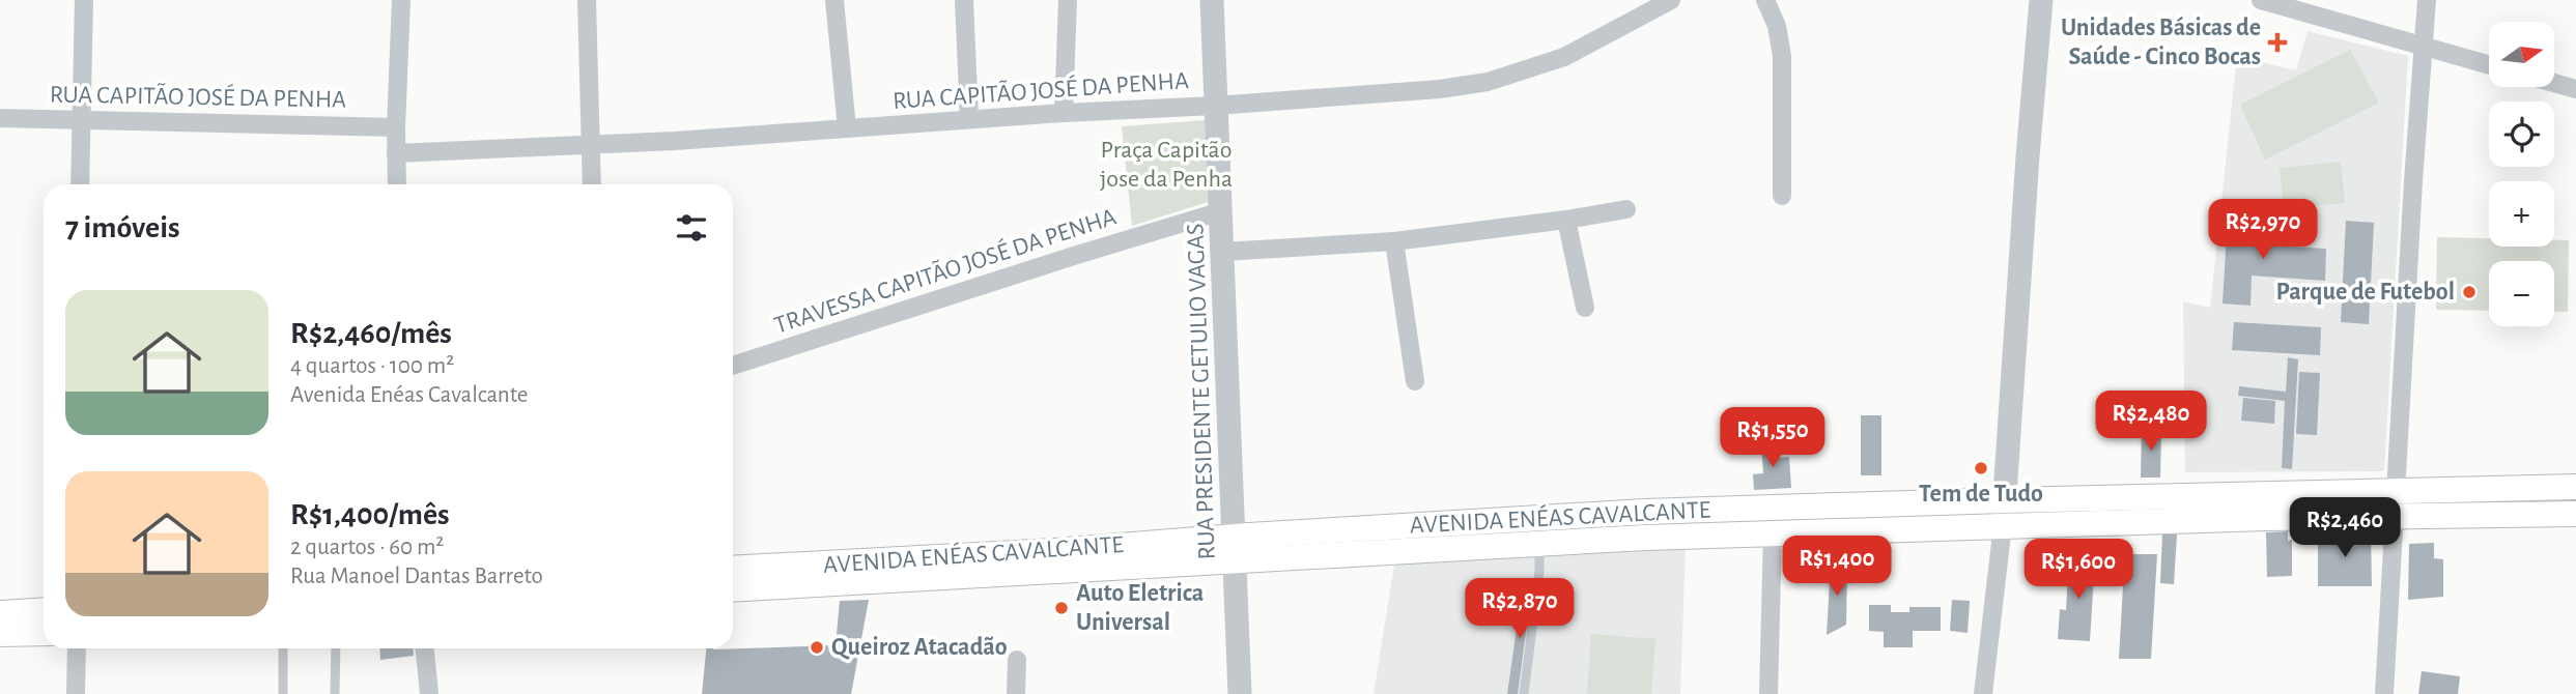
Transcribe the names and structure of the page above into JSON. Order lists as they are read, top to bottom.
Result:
{
  "streets": {
    "main road": ["AVENIDA ENÉAS CAVALCANTE"],
    "street": ["RUA CAPITÃO JOSÉ DA PENHA", "TRAVESSA CAPITÃO JOSÉ DA PENHA", "RUA PRESIDENTE GETULIO VAGAS"]
  },
  "crossings": [
    ["RUA CAPITÃO JOSÉ DA PENHA", "RUA PRESIDENTE GETULIO VAGAS"],
    ["TRAVESSA CAPITÃO JOSÉ DA PENHA", "RUA PRESIDENTE GETULIO VAGAS"],
    ["RUA PRESIDENTE GETULIO VAGAS", "AVENIDA ENÉAS CAVALCANTE"]
  ],
  "parks": ["Praça Capitão jose da Penha"],
  "places": {
    "health": ["Unidades Básicas de Saúde - Cinco Bocas"],
    "other": [
      "Parque de Futebol",
      "Tem de Tudo",
      "Auto Eletrica Universal",
      "Queiroz Atacadão"
    ]
  },
  "north": "right",
  "page": {
    "map_buttons": ["+", "−"],
    "heading": "7 imóveis",
    "price": [
      "R$2,970",
      "R$2,480",
      "R$1,550",
      "R$2,460",
      "R$1,400",
      "R$1,600",
      "R$2,870"
    ],
    "list": [
      {
        "name": "R$2,460/mês",
        "note": "4 quartos · 100 m² · Avenida Enéas Cavalcante"
      },
      {
        "name": "R$1,400/mês",
        "note": "2 quartos · 60 m² · Rua Manoel Dantas Barreto"
      }
    ]
  }
}
